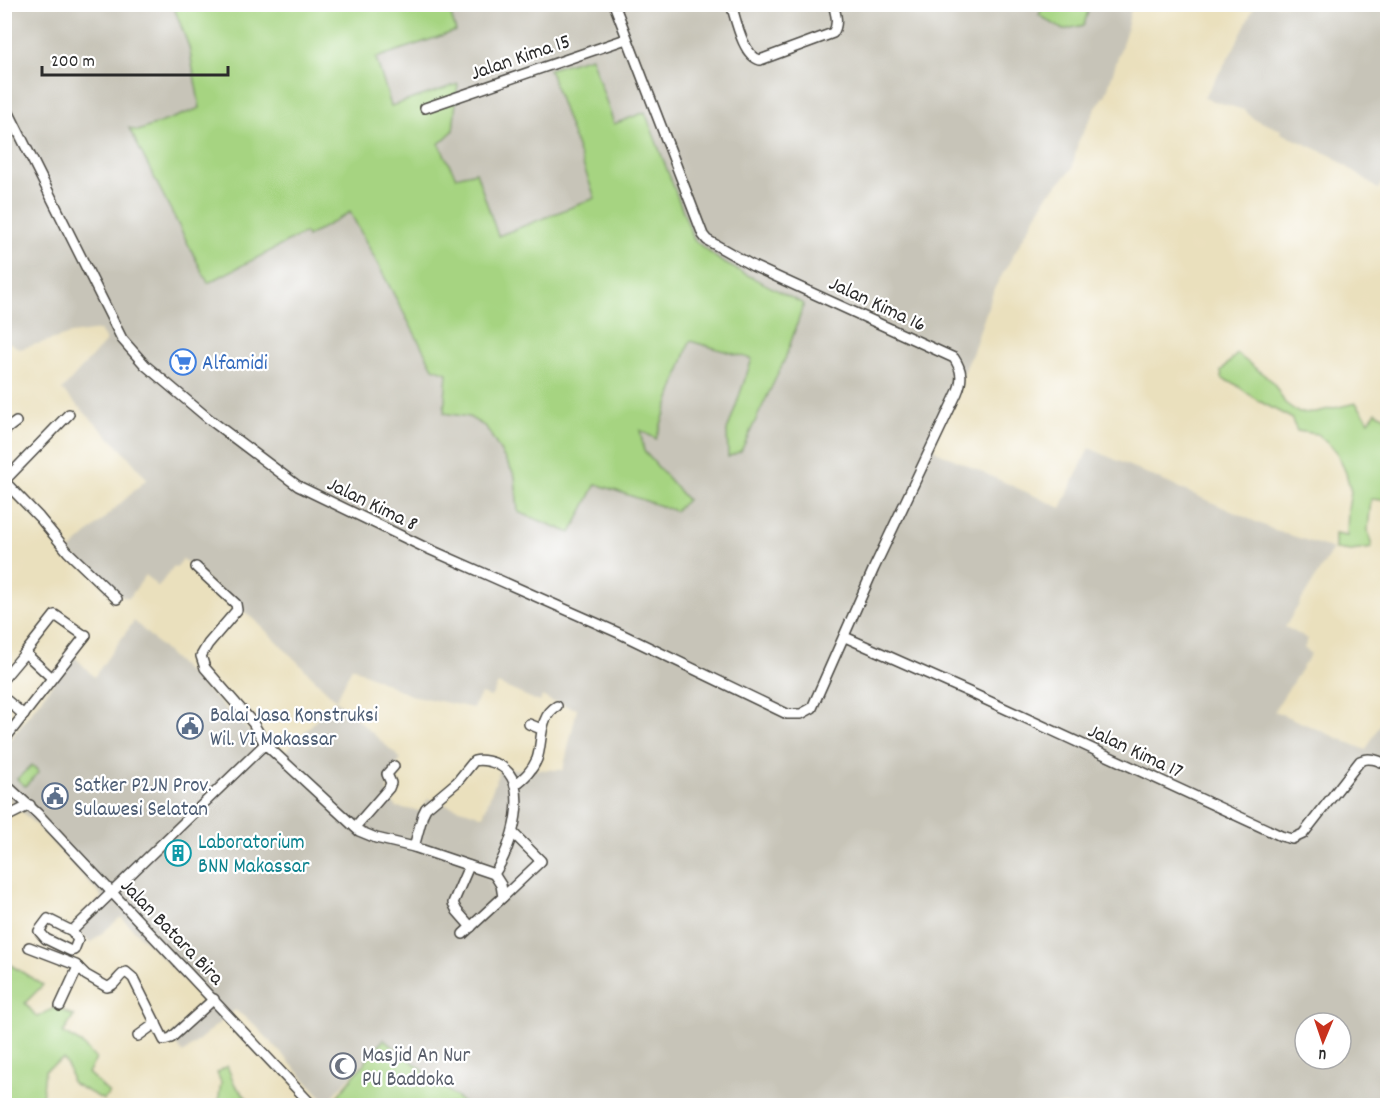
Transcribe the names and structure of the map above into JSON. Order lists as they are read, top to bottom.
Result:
{
  "streets": {
    "street": [
      "Jalan Kima 15",
      "Jalan Kima 16",
      "Jalan Kima 8",
      "Jalan Kima 17",
      "Jalan Batara Bira"
    ]
  },
  "crossings": [
    ["Jalan Kima 15", "Jalan Kima 16"],
    ["Jalan Kima 16", "Jalan Kima 8"],
    ["Jalan Kima 16", "Jalan Kima 17"],
    ["Jalan Kima 8", "Jalan Kima 17"]
  ],
  "places": {
    "supermarket": ["Alfamidi"],
    "public building": ["Balai Jasa Konstruksi Wil. VI Makassar", "Satker P2JN Prov. Sulawesi Selatan"],
    "building": ["Laboratorium BNN Makassar"],
    "mosque": ["Masjid An Nur PU Baddoka"]
  },
  "scale_bar": "200 m",
  "north": "bottom"
}
